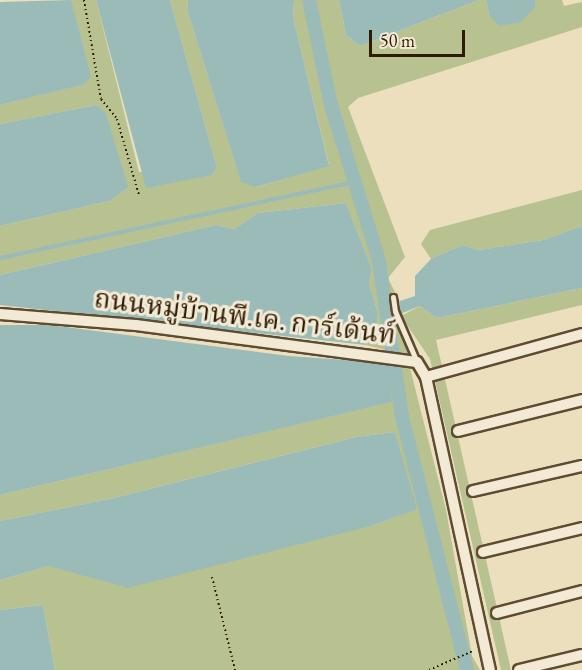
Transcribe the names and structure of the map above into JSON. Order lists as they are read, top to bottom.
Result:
{
  "streets": {
    "street": ["ถนนหมู่บ้านพี.เค. การ์เด้นท์"]
  },
  "scale_bar": "50 m"
}
